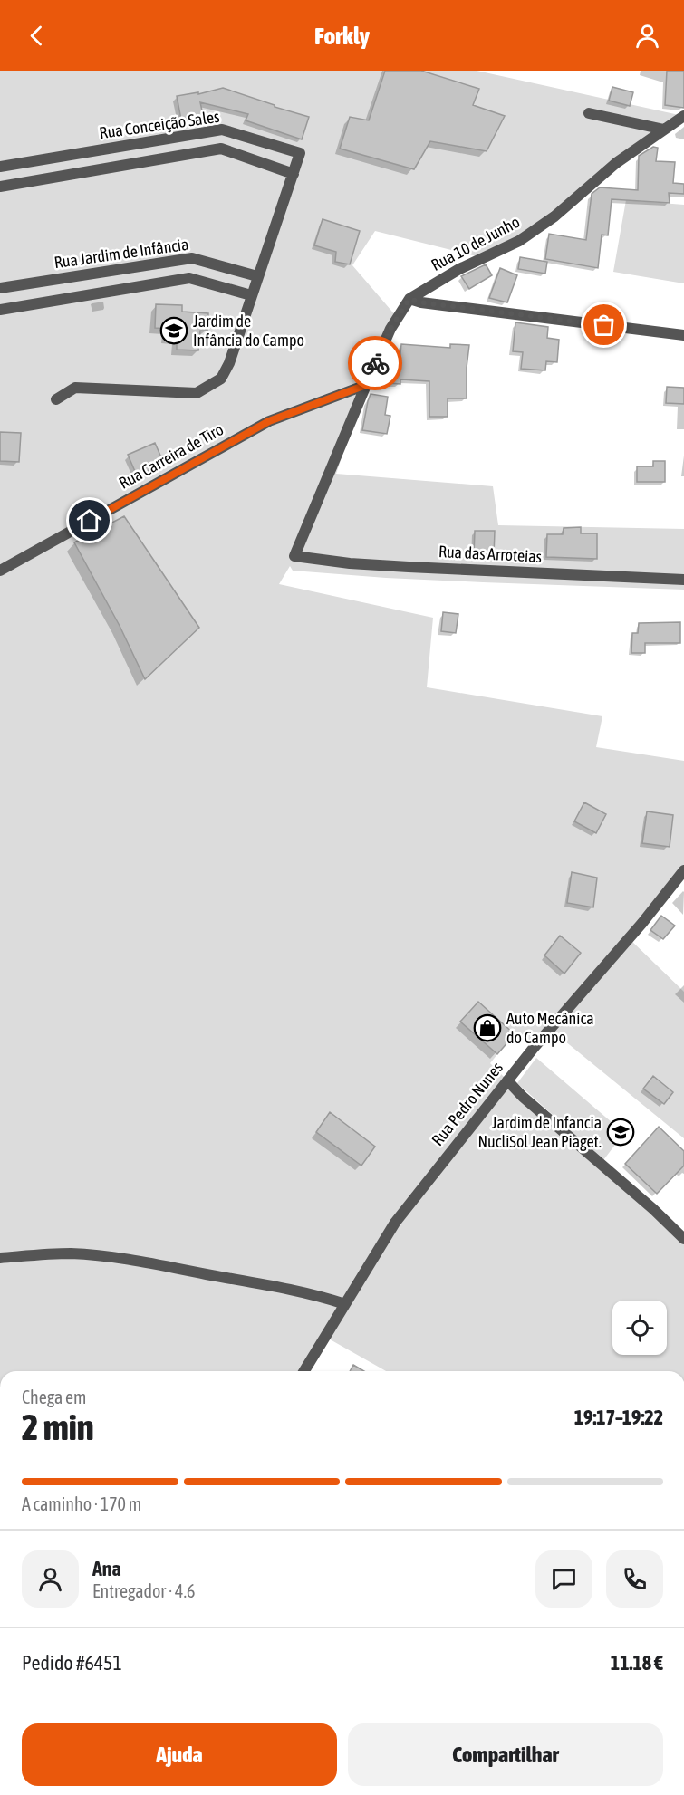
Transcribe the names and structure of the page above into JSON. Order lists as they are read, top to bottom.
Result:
{
  "streets": {
    "street": [
      "Rua Conceição Sales",
      "Rua 10 de Junho",
      "Rua Jardim de Infância",
      "Rua Carreira de Tiro",
      "Rua das Arroteias",
      "Rua Pedro Nunes"
    ]
  },
  "crossings": [
    ["Rua Conceição Sales", "Rua Jardim de Infância"],
    ["Rua 10 de Junho", "Rua Carreira de Tiro"],
    ["Rua 10 de Junho", "Rua das Arroteias"]
  ],
  "places": {
    "school or university": ["Jardim de Infância do Campo", "Jardim de Infancia NucliSol Jean Piaget."],
    "shop": ["Auto Mecânica do Campo"]
  },
  "page": {
    "header": "Forkly",
    "heading": ["2 min", "Chega em", "19:17–19:22"],
    "panel": [
      "Ana",
      "Entregador · 4.6",
      "Pedido #6451",
      "11.18 €"
    ],
    "bar": "A caminho · 170 m",
    "buttons": ["Ajuda", "Compartilhar"]
  }
}
